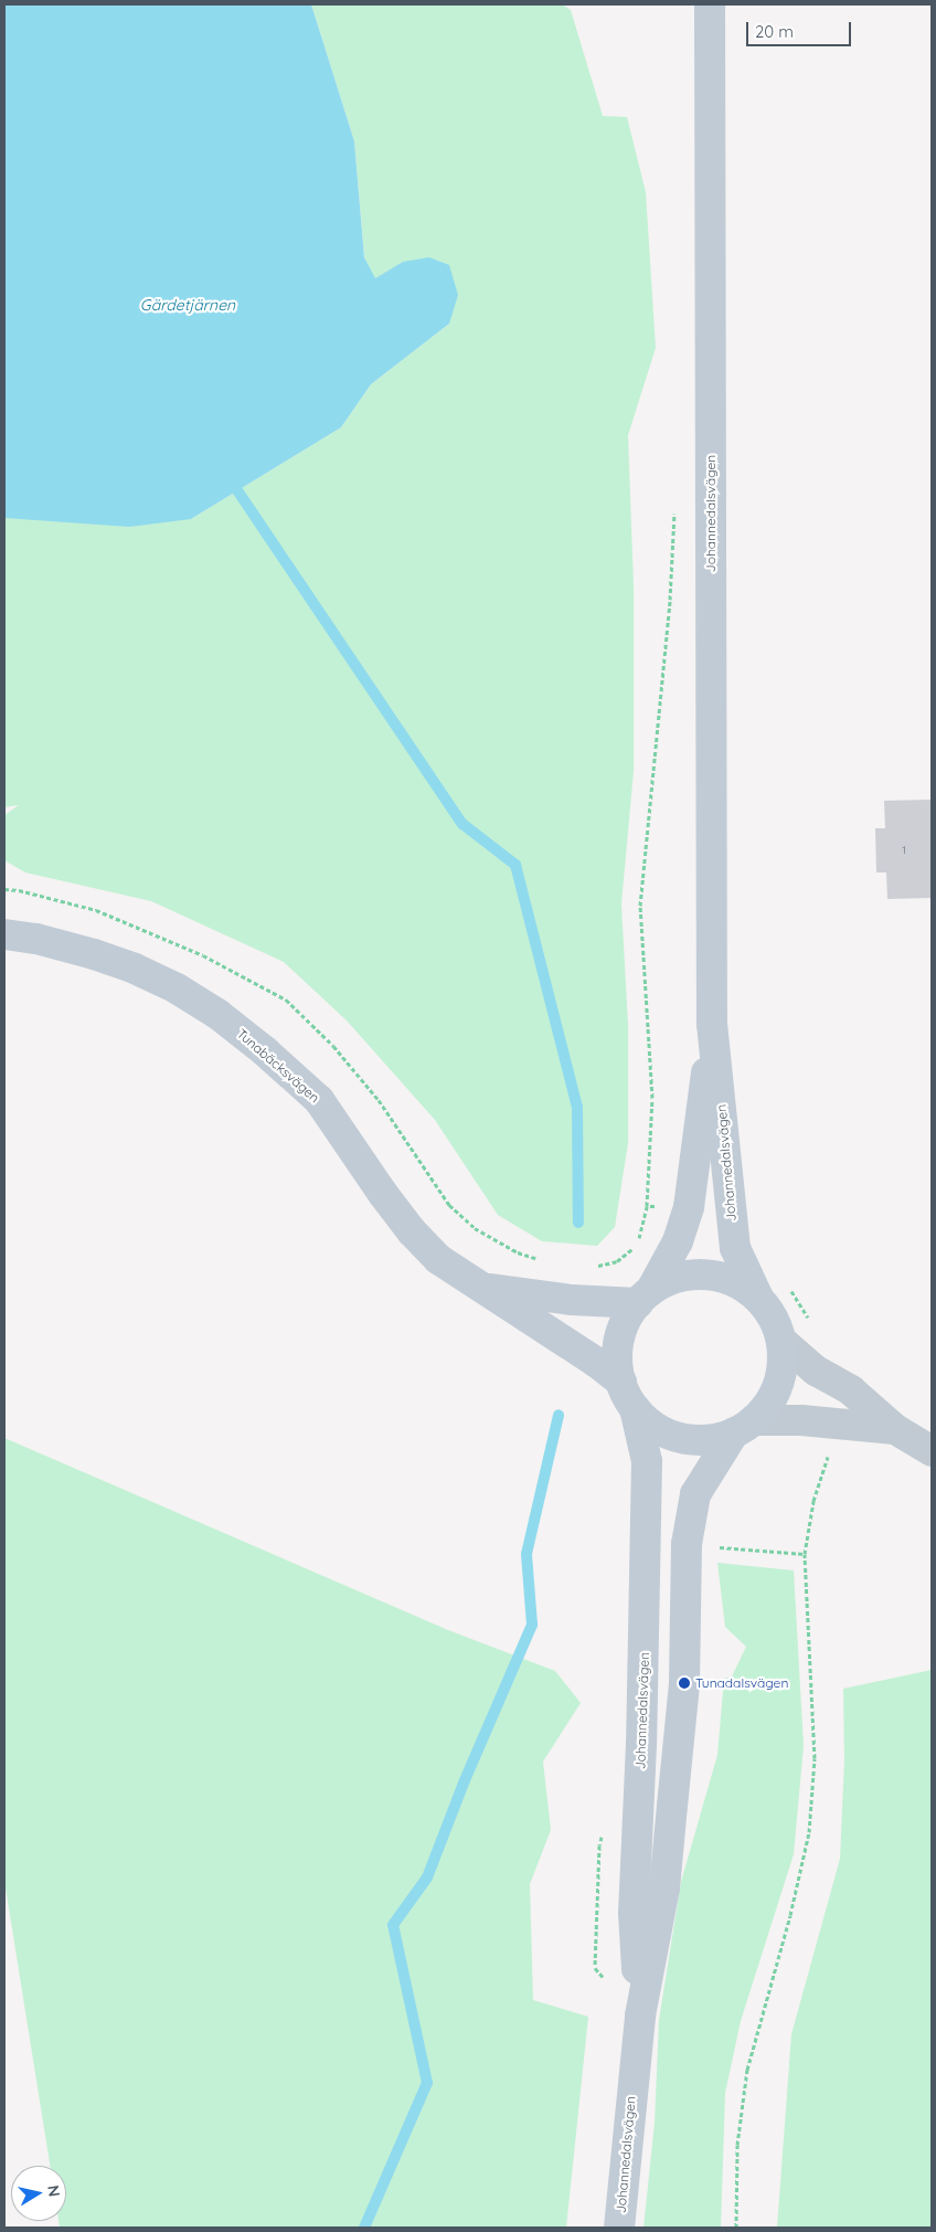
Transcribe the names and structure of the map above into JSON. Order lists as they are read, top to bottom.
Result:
{
  "streets": {
    "main road": ["Johannedalsvägen", "Tunabäcksvägen"]
  },
  "crossings": [
    ["Johannedalsvägen", "Tunabäcksvägen"]
  ],
  "water": ["Gärdetjärnen"],
  "places": ["Tunadalsvägen"],
  "house_numbers": ["1"],
  "scale_bar": "20 m",
  "north": "right"
}
